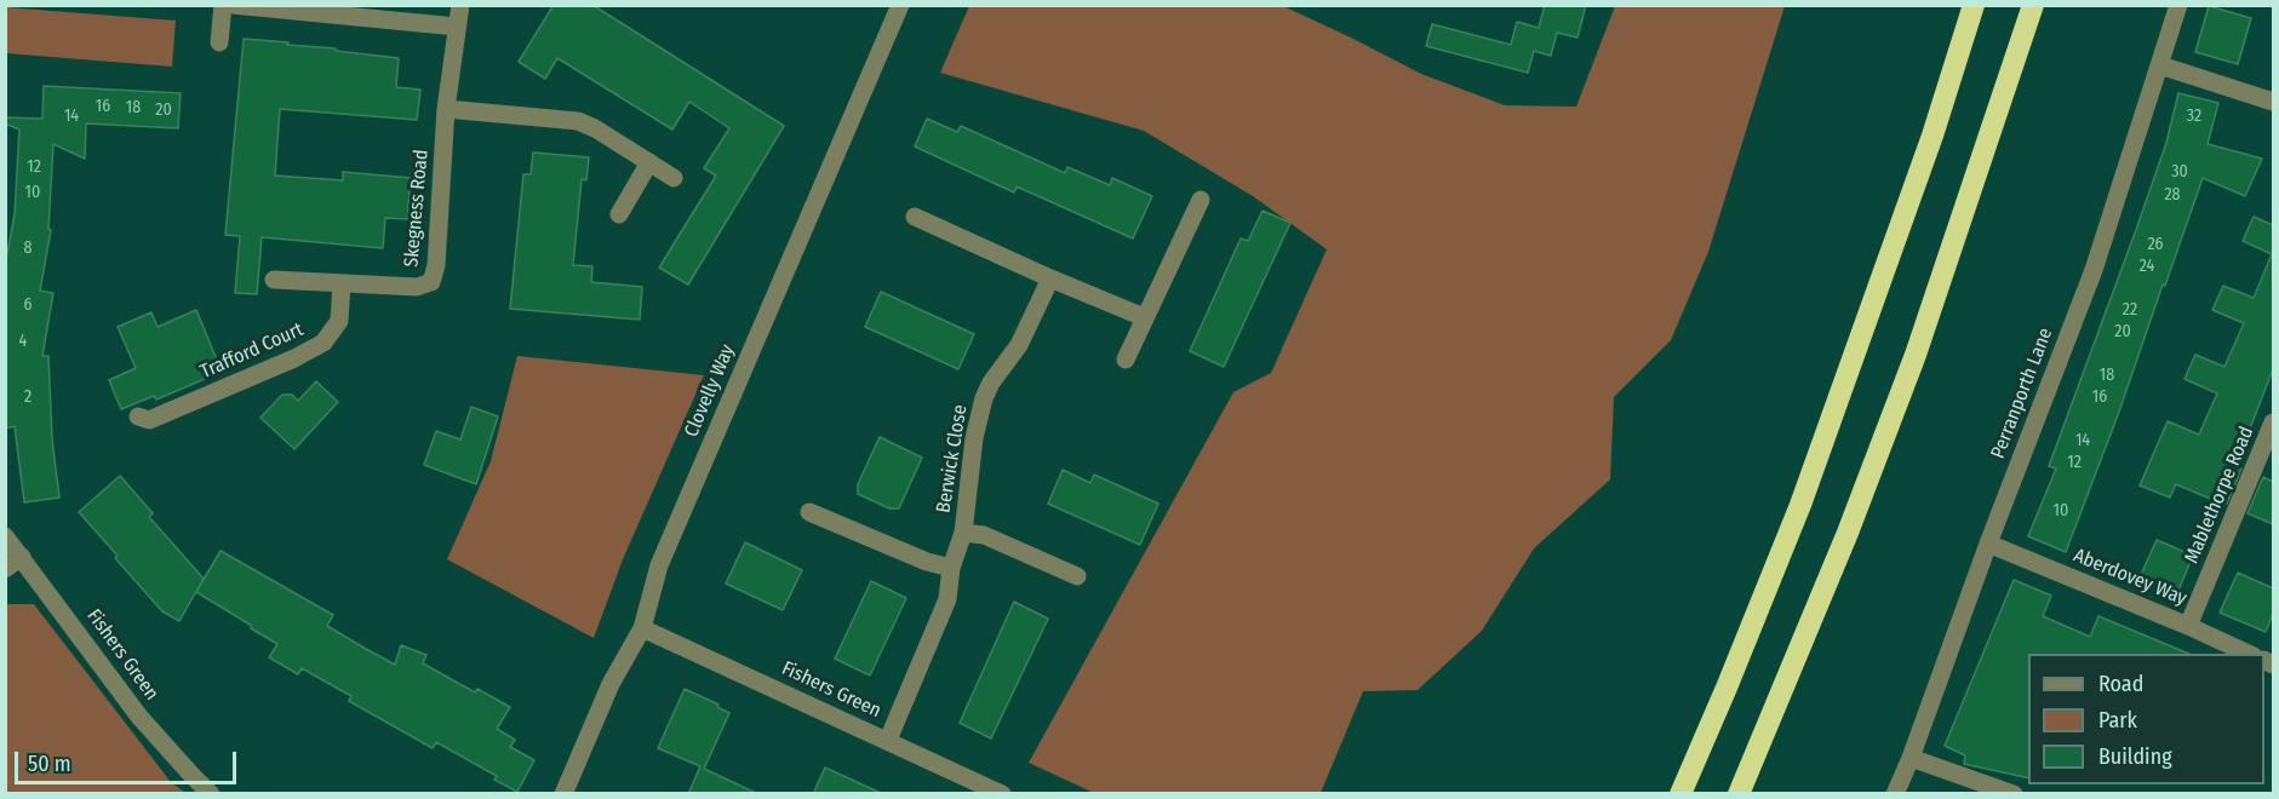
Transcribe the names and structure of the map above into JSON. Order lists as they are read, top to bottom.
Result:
{
  "streets": {
    "street": [
      "Skegness Road",
      "Trafford Court",
      "Clovelly Way",
      "Perranporth Lane",
      "Berwick Close",
      "Mablethorpe Road",
      "Aberdovey Way",
      "Fishers Green"
    ]
  },
  "crossings": [
    ["Skegness Road", "Trafford Court"],
    ["Clovelly Way", "Fishers Green"],
    ["Perranporth Lane", "Aberdovey Way"],
    ["Berwick Close", "Fishers Green"],
    ["Mablethorpe Road", "Aberdovey Way"]
  ],
  "house_numbers": [
    "16",
    "18",
    "20",
    "14",
    "32",
    "12",
    "30",
    "10",
    "28",
    "26",
    "8",
    "24",
    "6",
    "22",
    "20",
    "4",
    "18",
    "2",
    "16",
    "14",
    "12",
    "10"
  ],
  "legend": ["Road", "Park", "Building"],
  "scale_bar": "50 m"
}
